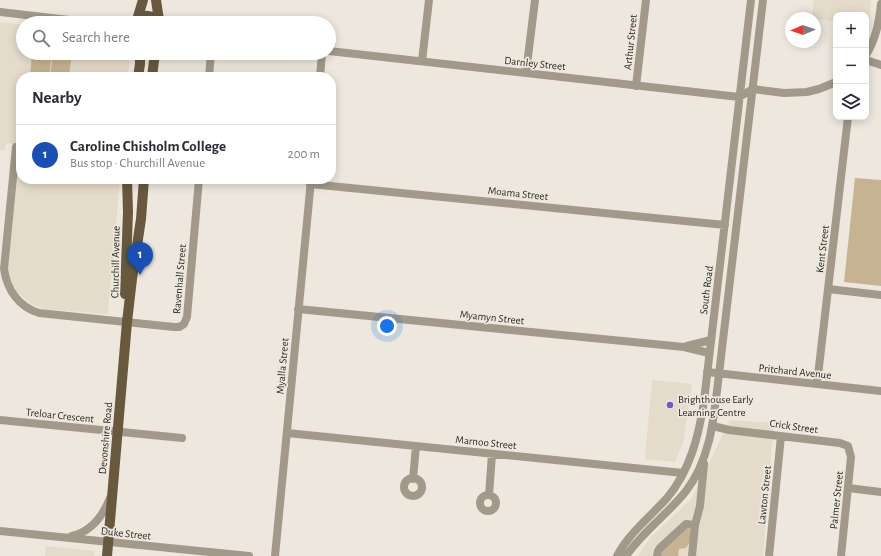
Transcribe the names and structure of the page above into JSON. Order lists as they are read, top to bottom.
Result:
{
  "streets": {
    "main road": ["Churchill Avenue", "Devonshire Road"],
    "street": [
      "Arthur Street",
      "Darnley Street",
      "Moama Street",
      "Kent Street",
      "Ravenhall Street",
      "South Road",
      "Myamyn Street",
      "Myalla Street",
      "Pritchard Avenue",
      "Treloar Crescent",
      "Crick Street",
      "Marnoo Street",
      "Lawton Street",
      "Palmer Street",
      "Duke Street"
    ]
  },
  "crossings": [
    ["Arthur Street", "Darnley Street"],
    ["Darnley Street", "South Road"],
    ["Moama Street", "South Road"],
    ["Kent Street", "Pritchard Avenue"],
    ["Churchill Avenue", "Ravenhall Street"],
    ["Churchill Avenue", "Devonshire Road"],
    ["Ravenhall Street", "Devonshire Road"],
    ["South Road", "Myamyn Street"],
    ["South Road", "Pritchard Avenue"],
    ["South Road", "Crick Street"],
    ["South Road", "Marnoo Street"],
    ["Myamyn Street", "Myalla Street"],
    ["Myalla Street", "Marnoo Street"],
    ["Treloar Crescent", "Devonshire Road"],
    ["Crick Street", "Lawton Street"],
    ["Crick Street", "Palmer Street"],
    ["Devonshire Road", "Duke Street"]
  ],
  "places": ["Brighthouse Early Learning Centre"],
  "north": "left",
  "page": {
    "map_buttons": ["+", "−"],
    "search": "Search here",
    "heading": "Nearby",
    "list": [
      {
        "mark": "1",
        "name": "Caroline Chisholm College",
        "note": "Bus stop · Churchill Avenue",
        "value": "200 m"
      }
    ],
    "pins": "1"
  }
}
